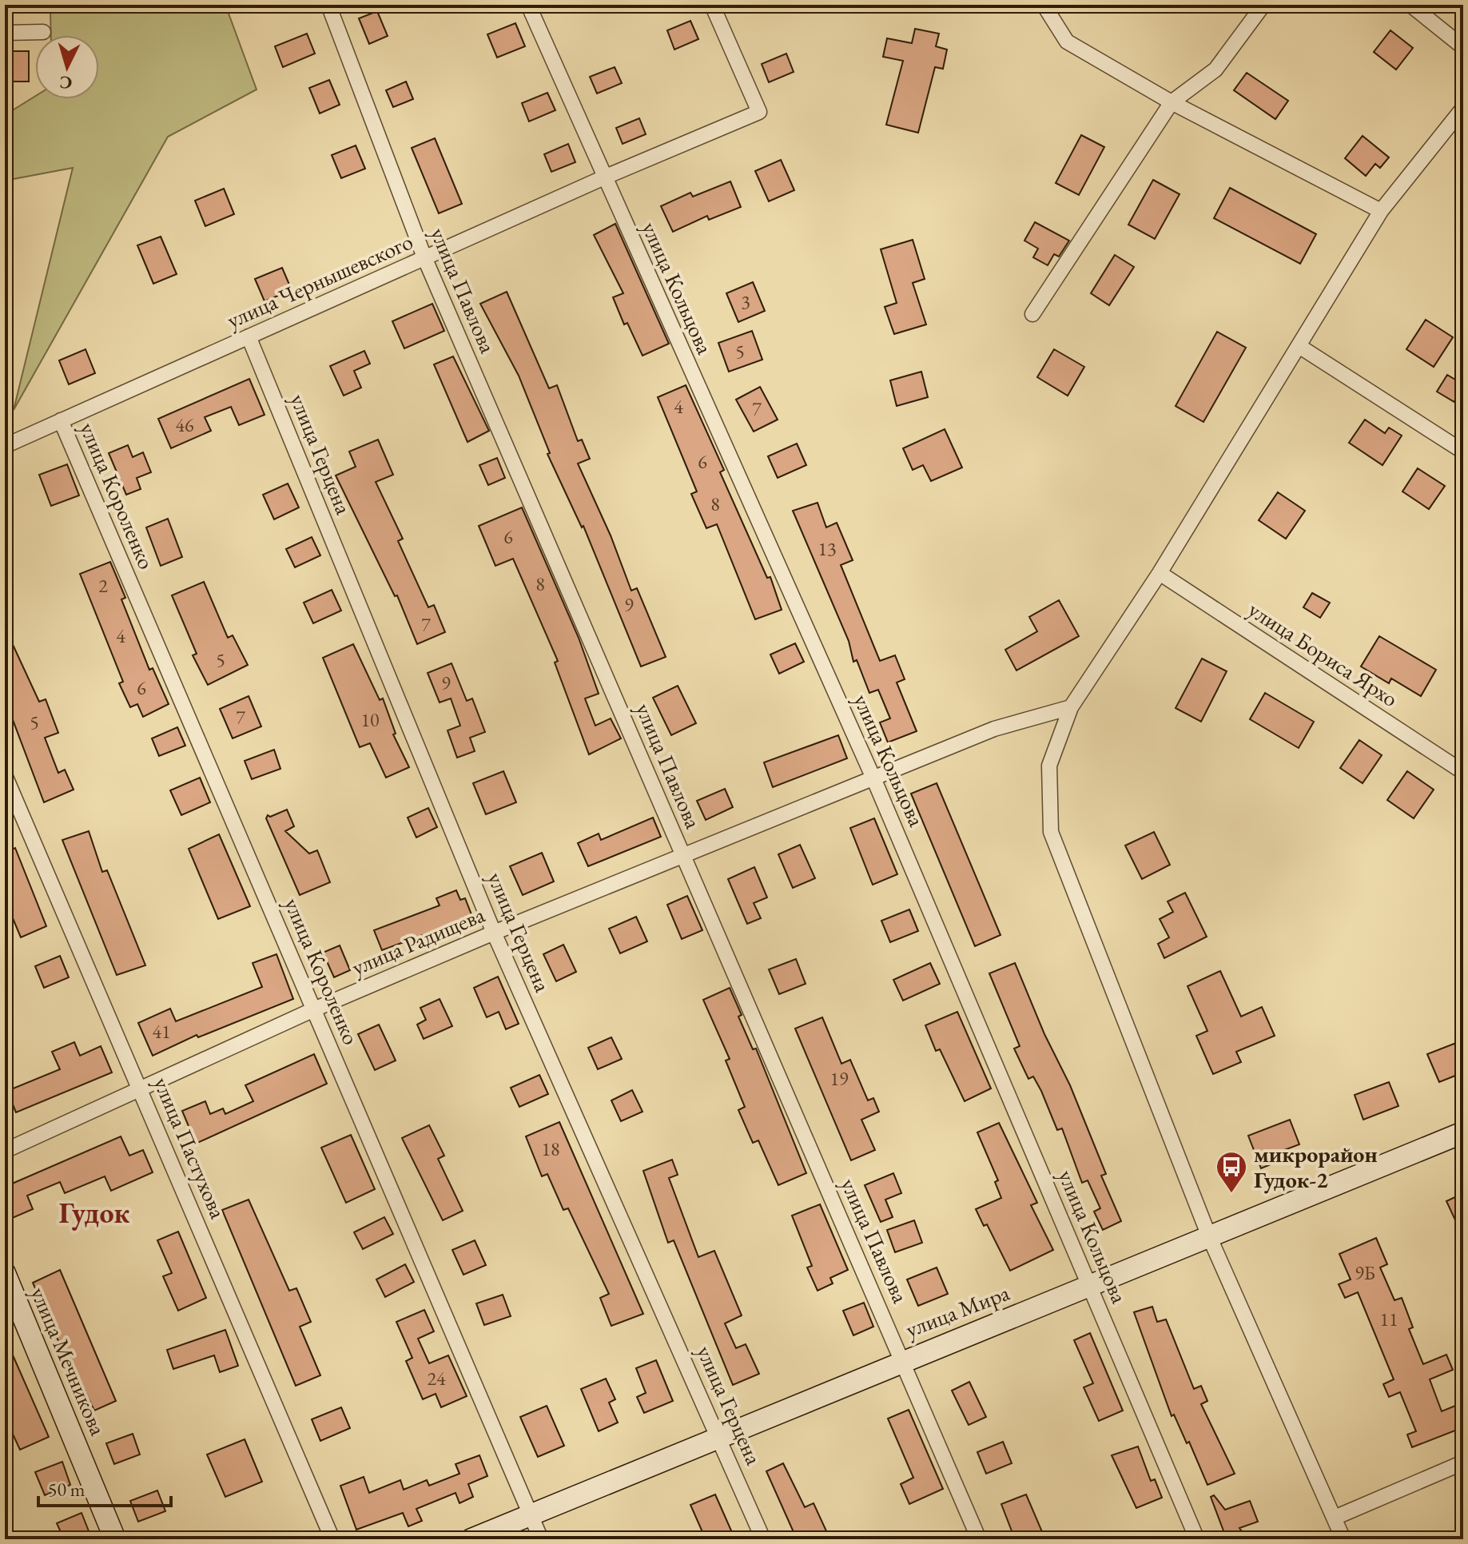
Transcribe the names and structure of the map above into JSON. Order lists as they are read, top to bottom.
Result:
{
  "streets": {
    "main road": ["улица Мира", "улица Мечникова"],
    "street": [
      "улица Чернышевского",
      "улица Кольцова",
      "улица Павлова",
      "улица Герцена",
      "улица Короленко",
      "улица Бориса Ярхо",
      "улица Радищева",
      "улица Пастухова"
    ]
  },
  "crossings": [
    ["улица Чернышевского", "улица Кольцова"],
    ["улица Чернышевского", "улица Павлова"],
    ["улица Чернышевского", "улица Герцена"],
    ["улица Чернышевского", "улица Короленко"],
    ["улица Кольцова", "улица Радищева"],
    ["улица Кольцова", "улица Мира"],
    ["улица Павлова", "улица Радищева"],
    ["улица Павлова", "улица Мира"],
    ["улица Герцена", "улица Радищева"],
    ["улица Герцена", "улица Мира"],
    ["улица Короленко", "улица Радищева"],
    ["улица Короленко", "улица Мира"],
    ["улица Радищева", "улица Пастухова"]
  ],
  "districts": ["Гудок"],
  "places": {
    "bus stop": ["микрорайон Гудок-2"]
  },
  "house_numbers": [
    "3",
    "5",
    "4",
    "7",
    "46",
    "6",
    "8",
    "6",
    "13",
    "8",
    "2",
    "9",
    "7",
    "4",
    "5",
    "9",
    "6",
    "7",
    "10",
    "5",
    "41",
    "19",
    "18",
    "9Б",
    "11",
    "24"
  ],
  "scale_bar": "50 m",
  "north": "bottom"
}
